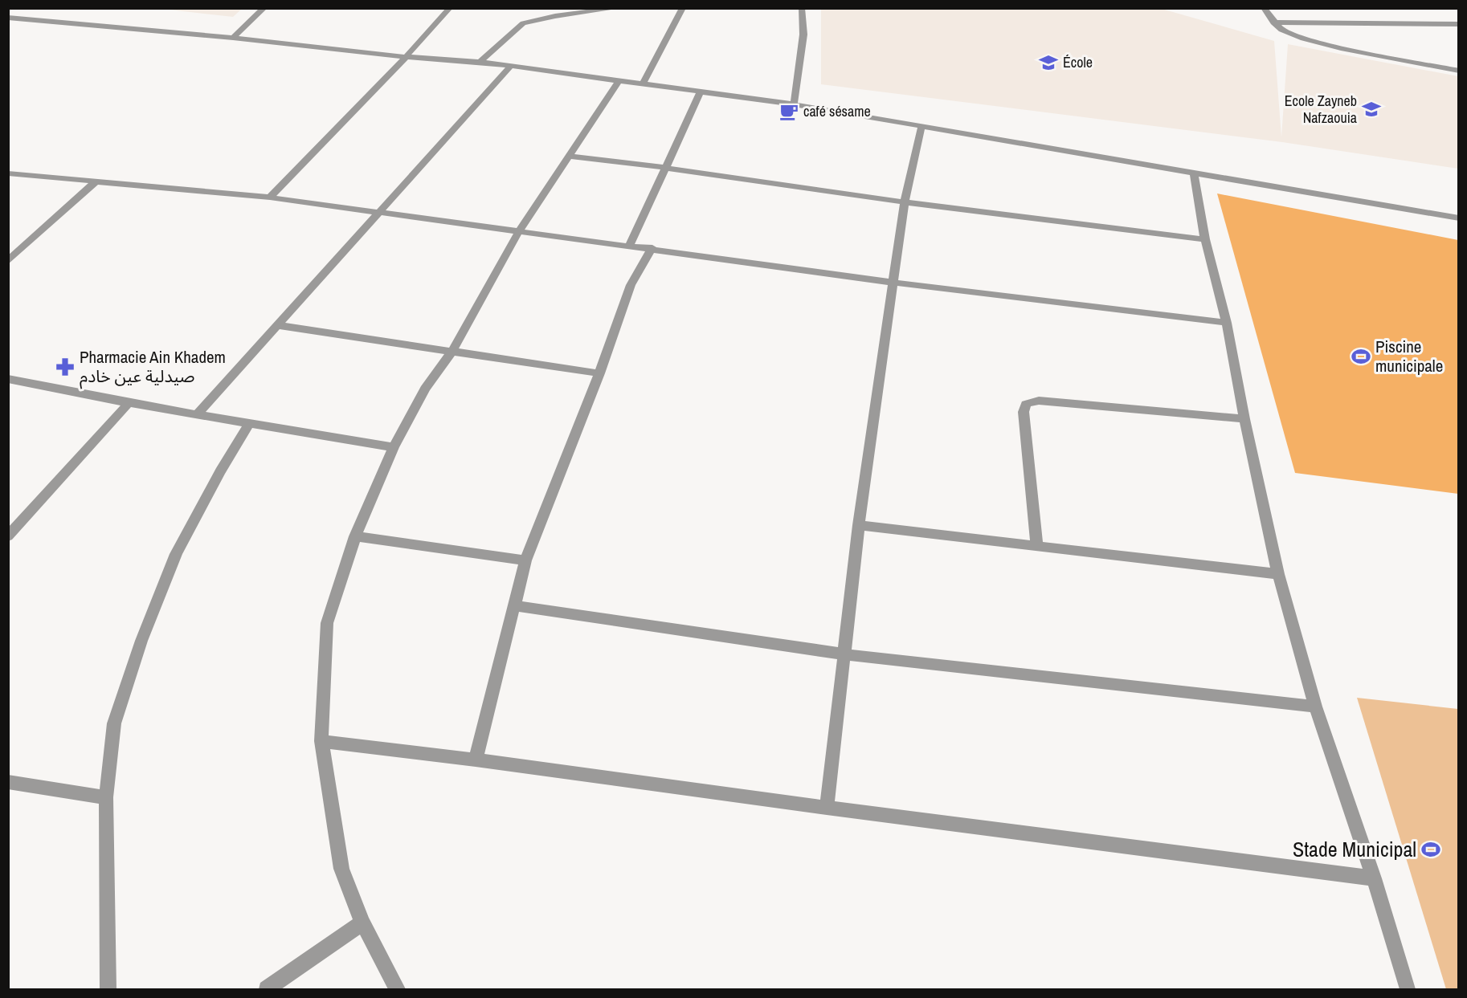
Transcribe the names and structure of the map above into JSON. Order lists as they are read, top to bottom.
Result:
{
  "places": {
    "school or university": ["École", "Ecole Zayneb Nafzaouia"],
    "cafe": ["café sésame"],
    "sports": ["Piscine municipale", "Stade Municipal"],
    "pharmacy": ["Pharmacie Ain Khadem صيدلية عين خادم"]
  }
}
